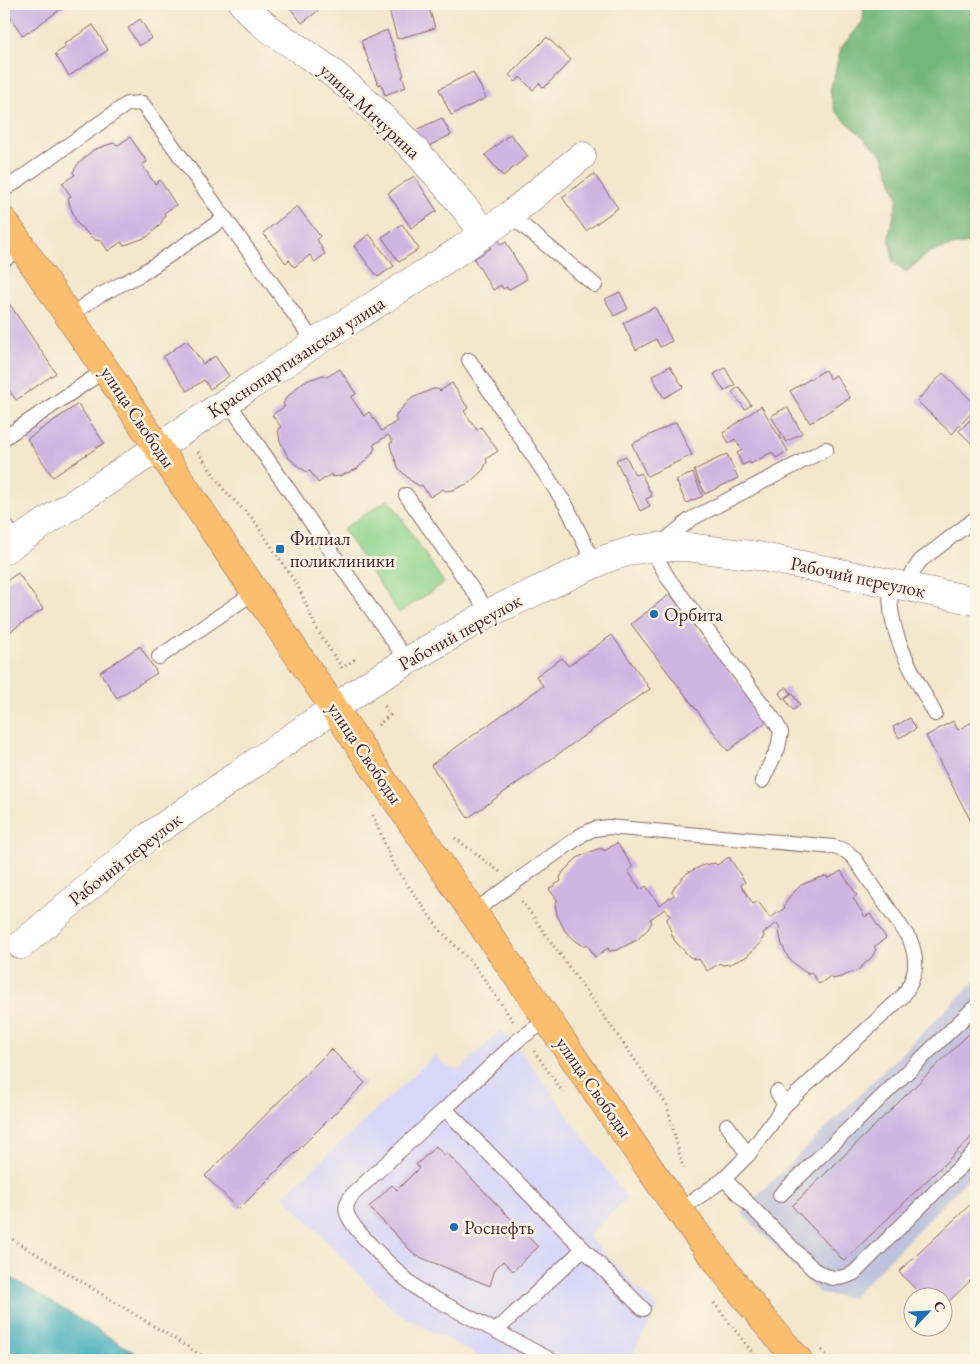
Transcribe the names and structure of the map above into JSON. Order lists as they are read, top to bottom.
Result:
{
  "streets": {
    "main road": ["улица Свободы"],
    "street": ["улица Мичурина", "Краснопартизанская улица", "Рабочий переулок"]
  },
  "crossings": [
    ["улица Мичурина", "Краснопартизанская улица"],
    ["Краснопартизанская улица", "улица Свободы"],
    ["улица Свободы", "Рабочий переулок"]
  ],
  "places": {
    "transit": ["Филиал поликлиники"],
    "other": ["Орбита", "Роснефть"]
  },
  "north": "top right"
}
